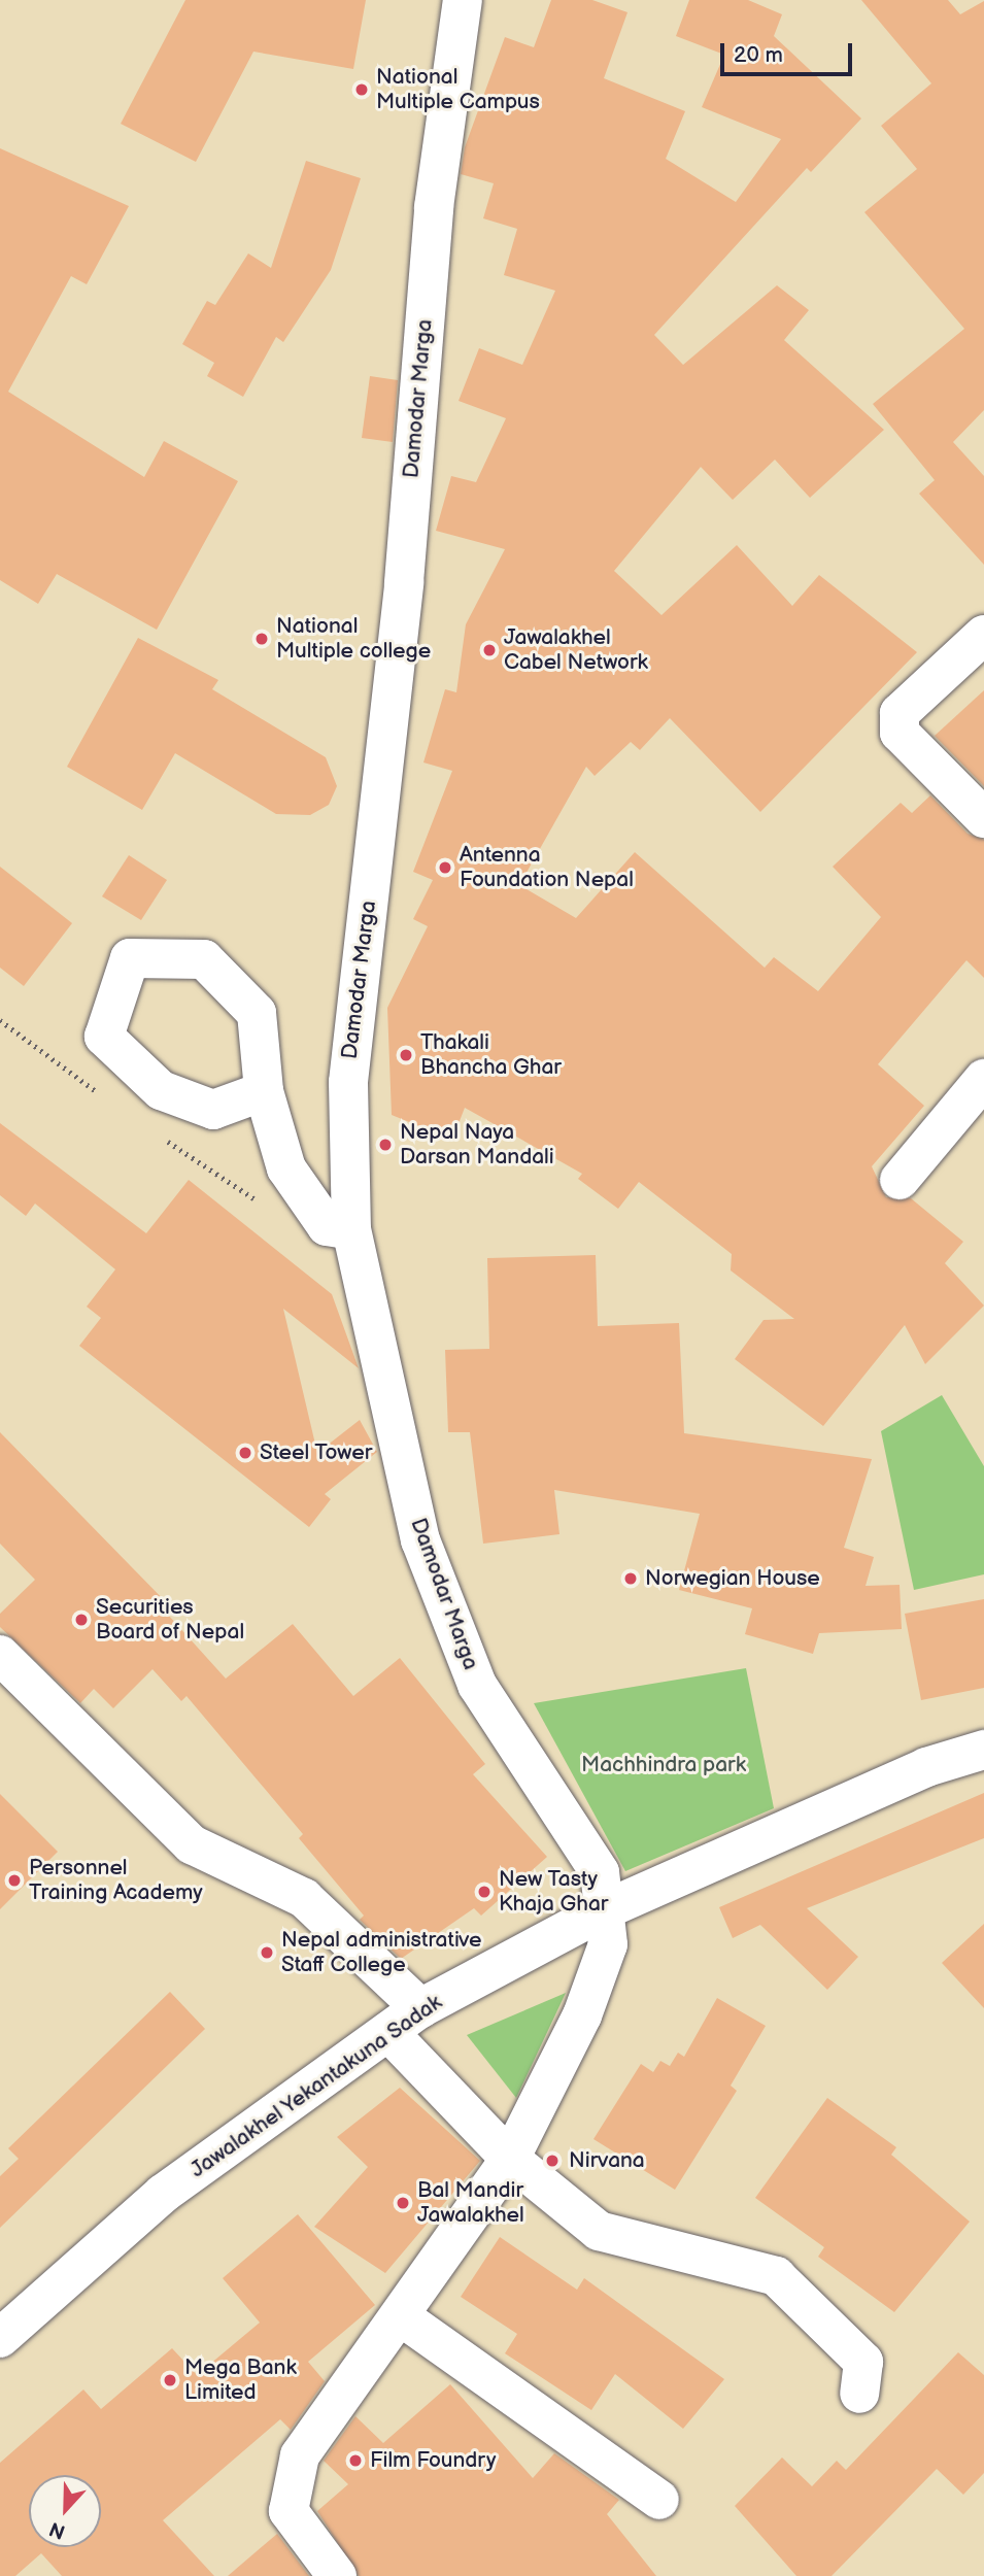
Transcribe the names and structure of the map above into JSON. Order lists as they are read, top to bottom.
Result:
{
  "streets": {
    "street": ["Damodar Marga", "Jawalakhel Yekantakuna Sadak"]
  },
  "crossings": [
    ["Damodar Marga", "Jawalakhel Yekantakuna Sadak"]
  ],
  "parks": ["Machhindra park"],
  "places": [
    "National Multiple Campus",
    "National Multiple college",
    "Jawalakhel Cabel Network",
    "Antenna Foundation Nepal",
    "Thakali Bhancha Ghar",
    "Nepal Naya Darsan Mandali",
    "Steel Tower",
    "Norwegian House",
    "Securities Board of Nepal",
    "Personnel Training Academy",
    "New Tasty Khaja Ghar",
    "Nepal administrative Staff College",
    "Nirvana",
    "Bal Mandir Jawalakhel",
    "Mega Bank Limited",
    "Film Foundry"
  ],
  "scale_bar": "20 m",
  "north": "bottom"
}
